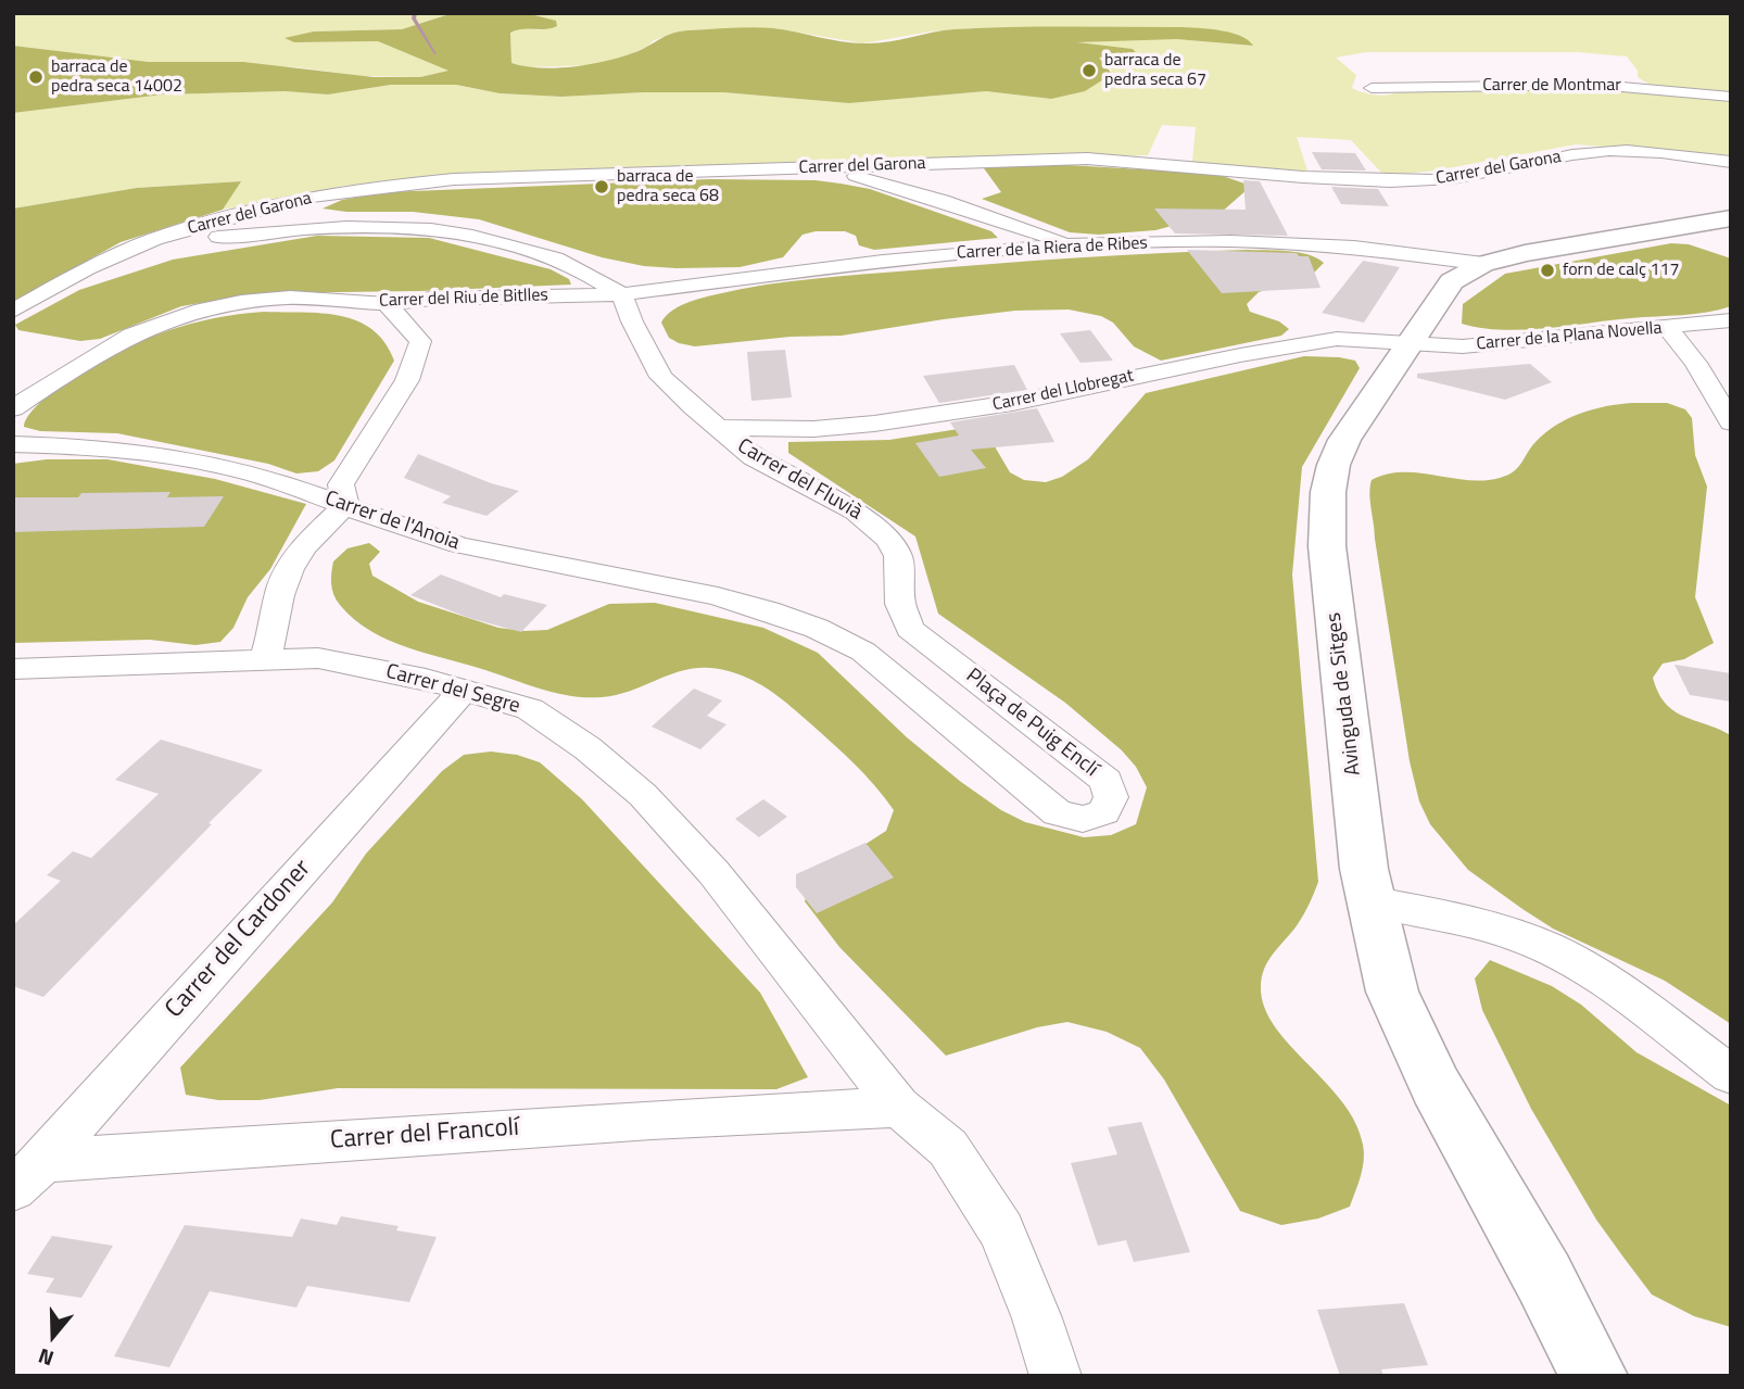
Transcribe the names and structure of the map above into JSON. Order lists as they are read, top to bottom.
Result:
{
  "streets": {
    "street": [
      "Carrer de Montmar",
      "Carrer del Garona",
      "Carrer de la Riera de Ribes",
      "Carrer del Riu de Bitlles",
      "Carrer de la Plana Novella",
      "Carrer del Llobregat",
      "Carrer del Fluvià",
      "Carrer de l'Anoia",
      "Carrer del Segre",
      "Avinguda de Sitges",
      "Plaça de Puig Enclí",
      "Carrer del Cardoner",
      "Carrer del Francolí"
    ]
  },
  "crossings": [
    ["Carrer de la Riera de Ribes", "Carrer del Riu de Bitlles"],
    ["Carrer de la Riera de Ribes", "Carrer del Fluvià"],
    ["Carrer de la Riera de Ribes", "Avinguda de Sitges"],
    ["Carrer del Riu de Bitlles", "Carrer del Fluvià"],
    ["Carrer de la Plana Novella", "Carrer del Llobregat"],
    ["Carrer de la Plana Novella", "Avinguda de Sitges"],
    ["Carrer del Llobregat", "Carrer del Fluvià"],
    ["Carrer del Llobregat", "Avinguda de Sitges"],
    ["Carrer del Fluvià", "Plaça de Puig Enclí"],
    ["Carrer de l'Anoia", "Plaça de Puig Enclí"],
    ["Carrer del Segre", "Carrer del Cardoner"],
    ["Carrer del Segre", "Carrer del Francolí"],
    ["Carrer del Cardoner", "Carrer del Francolí"]
  ],
  "places": [
    "barraca de pedra seca 67",
    "barraca de pedra seca 14002",
    "barraca de pedra seca 68",
    "forn de calç 117"
  ],
  "north": "bottom"
}
